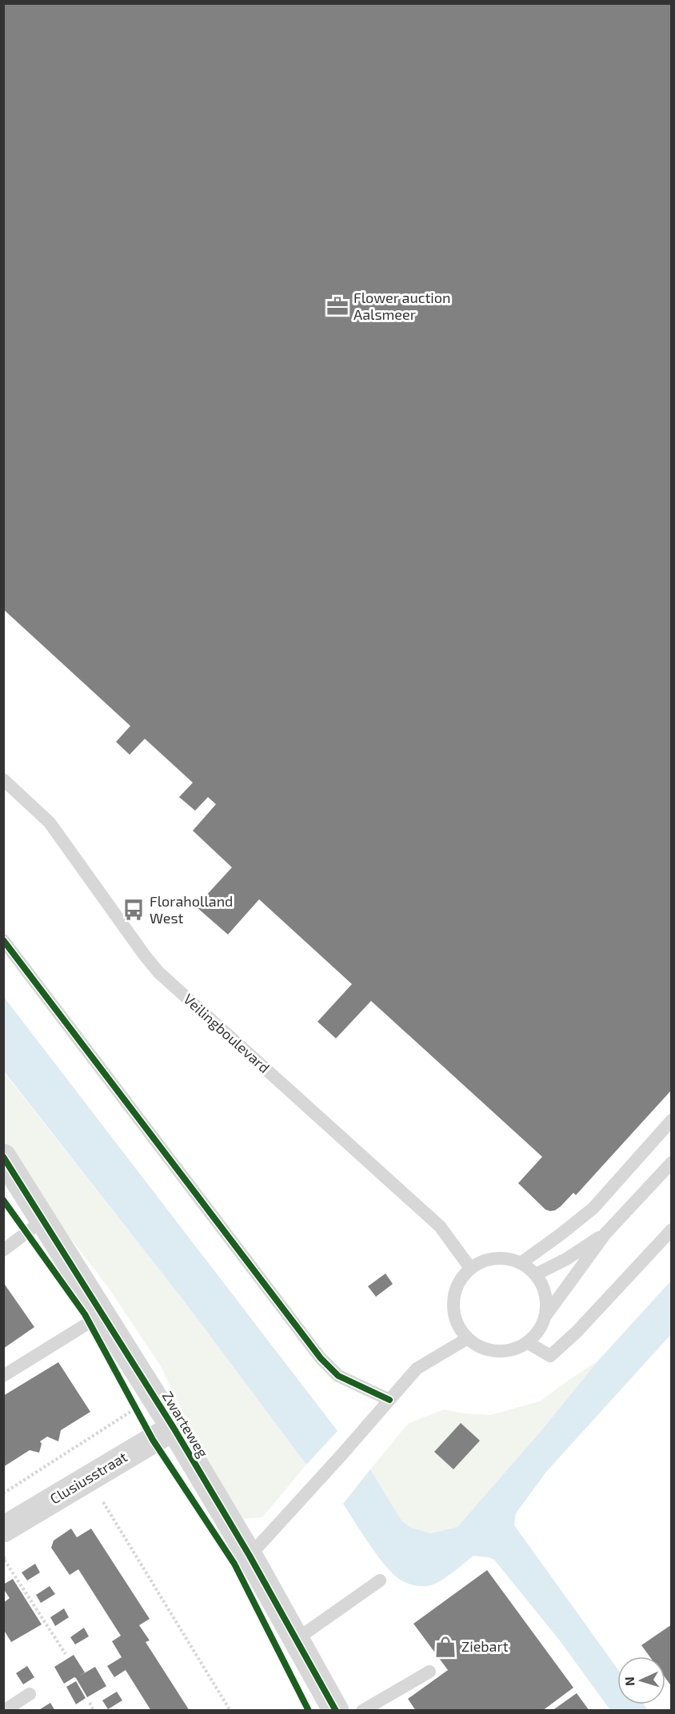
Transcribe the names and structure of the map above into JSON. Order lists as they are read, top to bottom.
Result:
{
  "streets": {
    "street": ["Zwarteweg", "Clusiusstraat"],
    "lane": ["Veilingboulevard"]
  },
  "crossings": [
    ["Zwarteweg", "Clusiusstraat"]
  ],
  "places": {
    "office": ["Flower auction Aalsmeer"],
    "bus stop": ["Floraholland West"],
    "shop": ["Ziebart"]
  },
  "north": "left"
}
